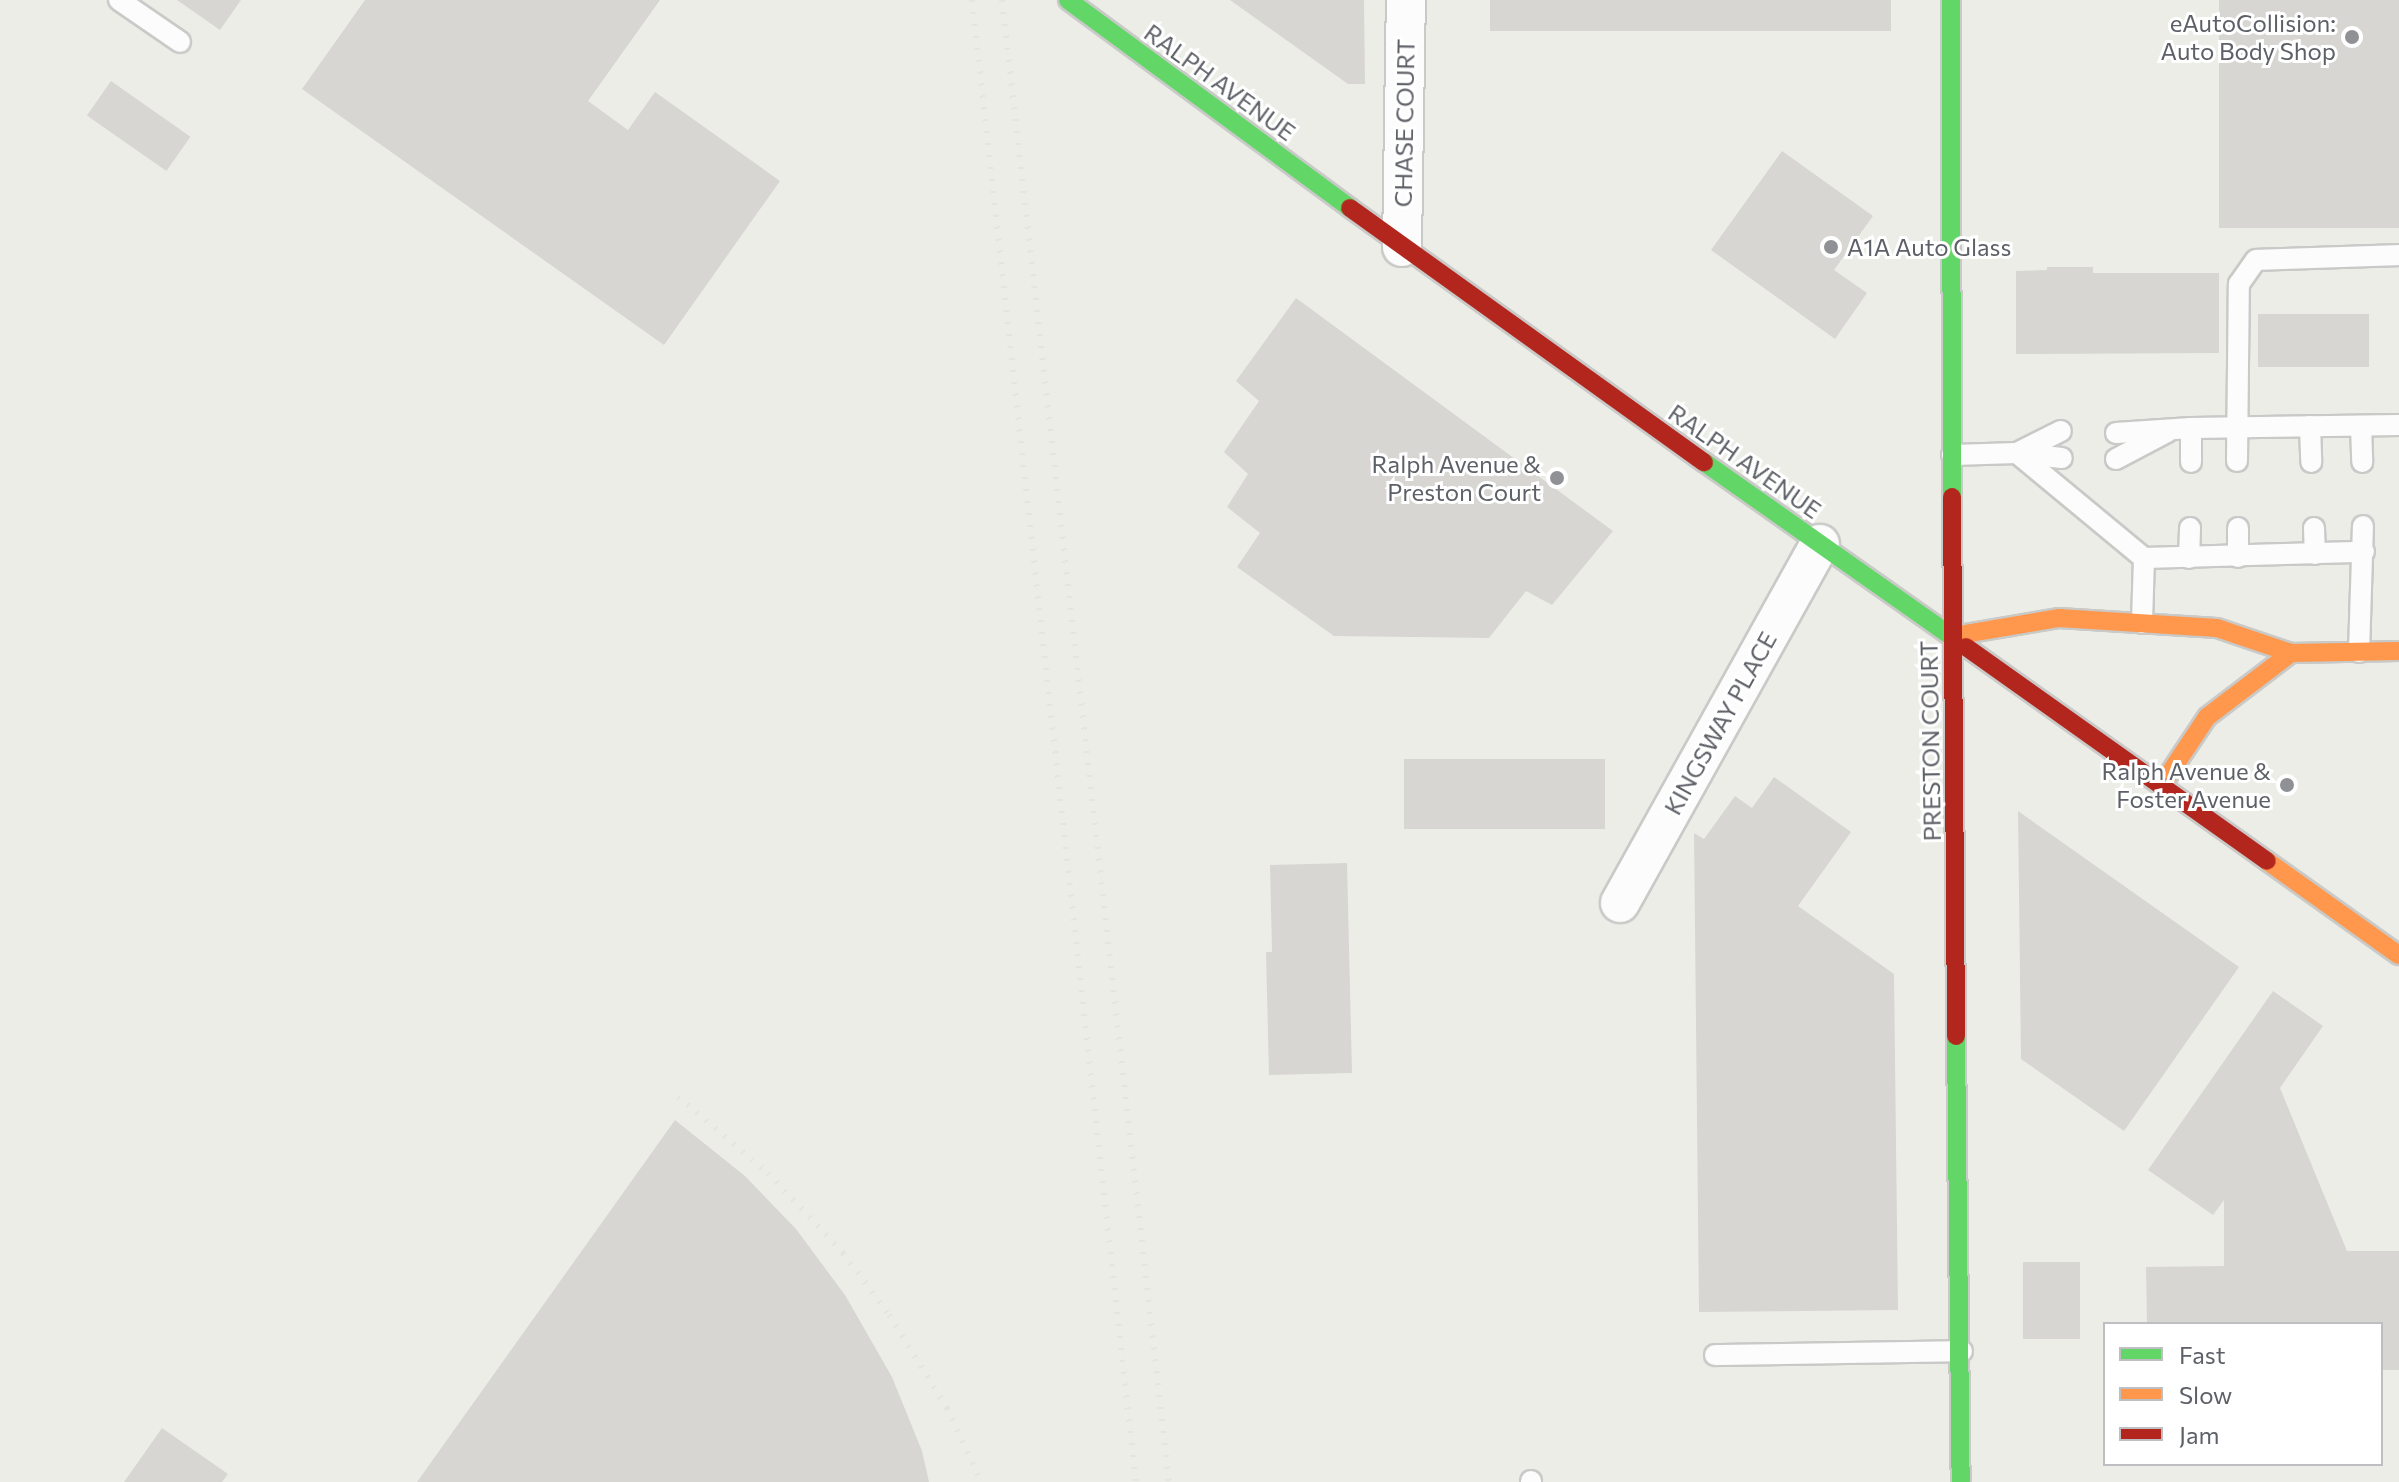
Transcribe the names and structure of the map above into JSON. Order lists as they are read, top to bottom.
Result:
{
  "streets": {
    "street": [
      "RALPH AVENUE",
      "CHASE COURT",
      "KINGSWAY PLACE",
      "PRESTON COURT"
    ]
  },
  "crossings": [
    ["RALPH AVENUE", "CHASE COURT"],
    ["RALPH AVENUE", "KINGSWAY PLACE"],
    ["RALPH AVENUE", "PRESTON COURT"]
  ],
  "places": [
    "eAutoCollision: Auto Body Shop",
    "A1A Auto Glass",
    "Ralph Avenue & Preston Court",
    "Ralph Avenue & Foster Avenue"
  ],
  "legend": ["Fast", "Slow", "Jam"]
}
